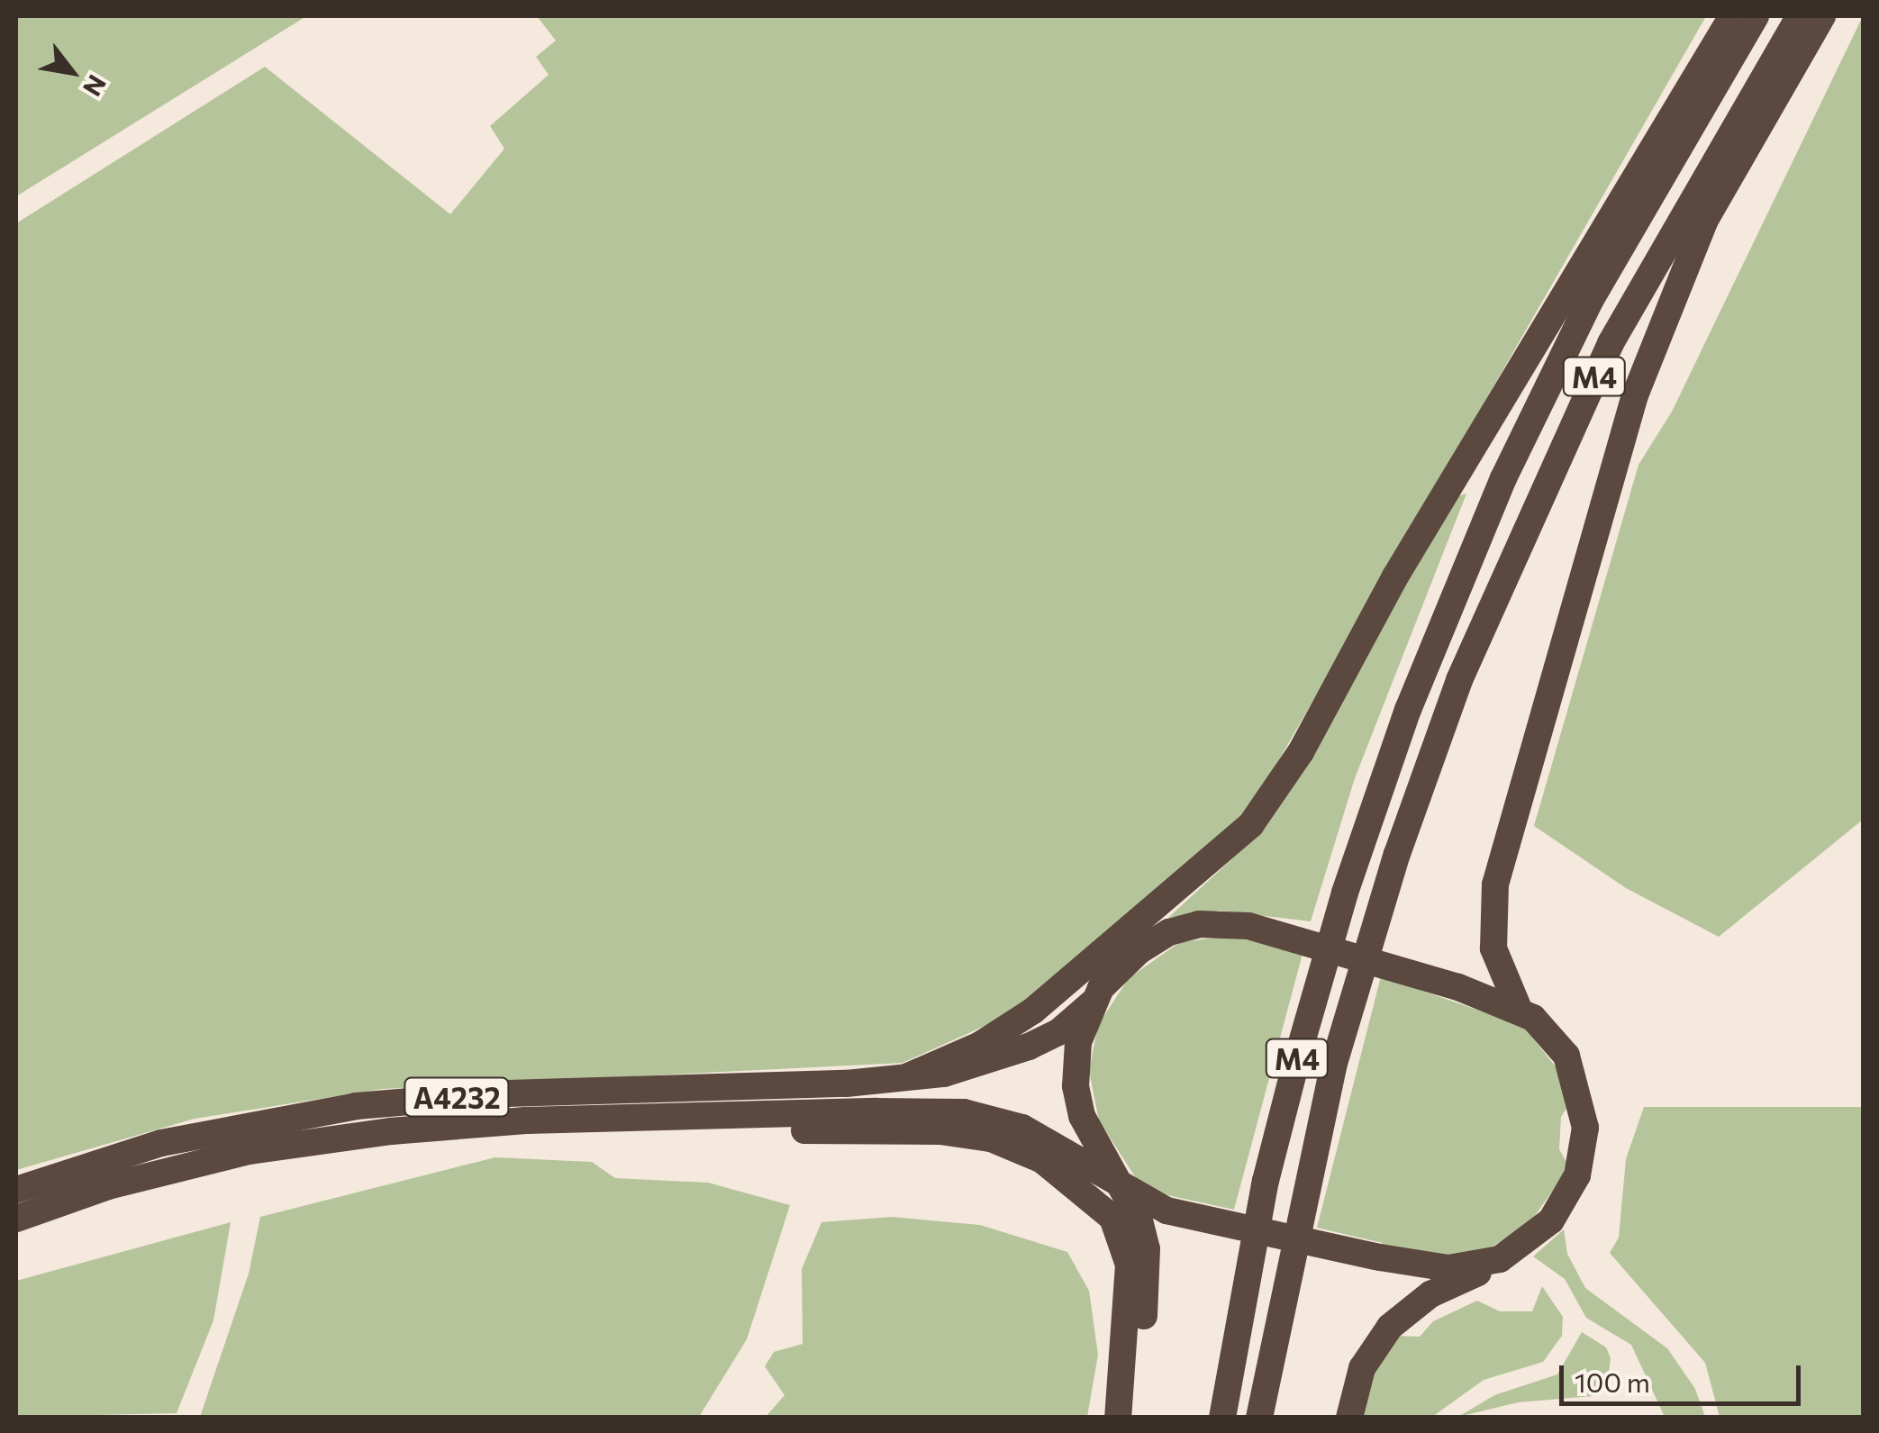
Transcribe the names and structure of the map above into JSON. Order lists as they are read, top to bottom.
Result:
{
  "streets": {
    "highway": ["M4", "A4232"]
  },
  "scale_bar": "100 m",
  "north": "bottom right"
}
